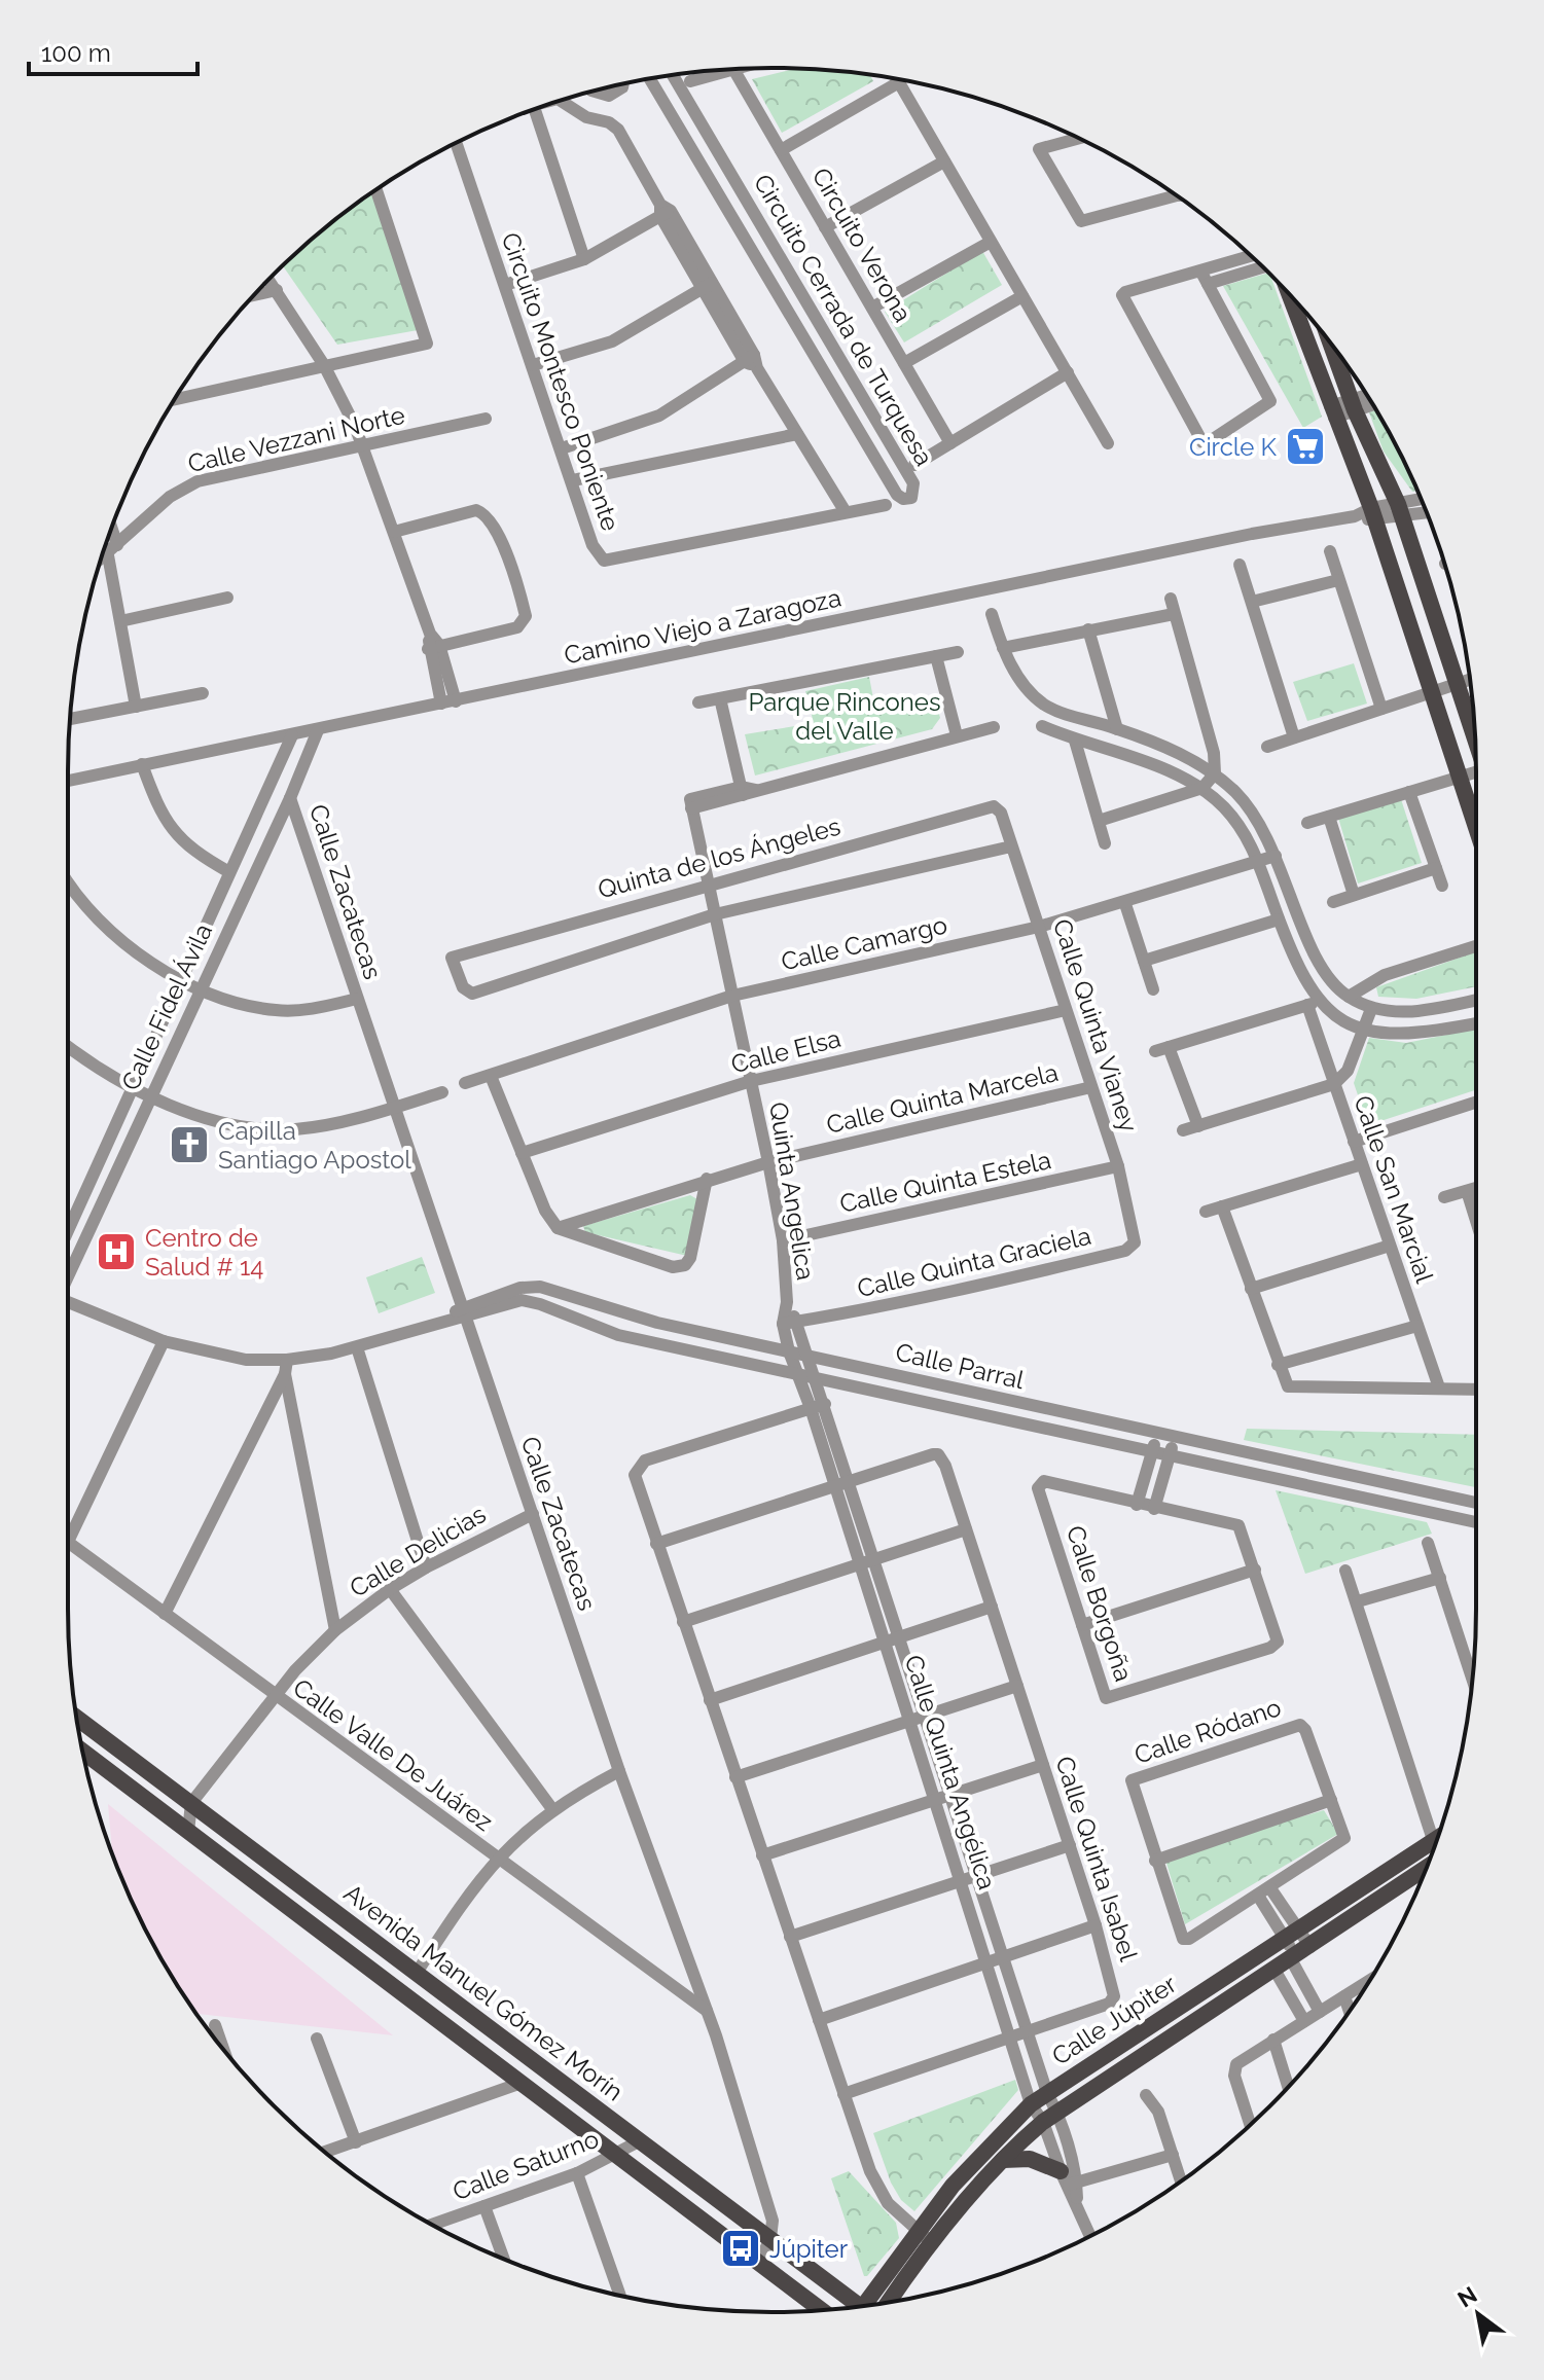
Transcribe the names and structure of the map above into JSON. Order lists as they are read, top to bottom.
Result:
{
  "streets": {
    "main road": ["Avenida Manuel Gómez Morín", "Calle Júpiter"],
    "street": [
      "Circuito Verona",
      "Circuito Cerrada de Turquesa",
      "Circuito Montesco Poniente",
      "Calle Vezzani Norte",
      "Camino Viejo a Zaragoza",
      "Quinta de los Ángeles",
      "Calle Zacatecas",
      "Calle Camargo",
      "Calle Fidel Ávila",
      "Calle Quinta Vianey",
      "Calle Elsa",
      "Calle Quinta Marcela",
      "Calle Quinta Estela",
      "Calle San Marcial",
      "Quinta Angelica",
      "Calle Quinta Graciela",
      "Calle Parral",
      "Calle Delicias",
      "Calle Borgoña",
      "Calle Ródano",
      "Calle Valle De Juárez",
      "Calle Quinta Angélica",
      "Calle Quinta Isabel",
      "Calle Saturno"
    ]
  },
  "crossings": [
    ["Camino Viejo a Zaragoza", "Calle Fidel Ávila"],
    ["Quinta de los Ángeles", "Calle Quinta Vianey"],
    ["Quinta de los Ángeles", "Quinta Angelica"],
    ["Calle Zacatecas", "Calle Fidel Ávila"],
    ["Calle Zacatecas", "Calle Parral"],
    ["Calle Zacatecas", "Calle Delicias"],
    ["Calle Zacatecas", "Calle Valle De Juárez"],
    ["Calle Zacatecas", "Avenida Manuel Gómez Morín"],
    ["Calle Camargo", "Calle Quinta Vianey"],
    ["Calle Camargo", "Calle San Marcial"],
    ["Calle Camargo", "Quinta Angelica"],
    ["Calle Quinta Vianey", "Calle Elsa"],
    ["Calle Quinta Vianey", "Calle Quinta Marcela"],
    ["Calle Quinta Vianey", "Calle Quinta Estela"],
    ["Calle Quinta Vianey", "Calle Quinta Graciela"],
    ["Calle Elsa", "Quinta Angelica"],
    ["Calle Quinta Marcela", "Quinta Angelica"],
    ["Calle Quinta Estela", "Quinta Angelica"],
    ["Quinta Angelica", "Calle Quinta Graciela"],
    ["Quinta Angelica", "Calle Parral"],
    ["Quinta Angelica", "Calle Quinta Angélica"],
    ["Calle Parral", "Calle Quinta Angélica"],
    ["Calle Delicias", "Calle Valle De Juárez"],
    ["Calle Delicias", "Avenida Manuel Gómez Morín"],
    ["Calle Quinta Angélica", "Calle Quinta Isabel"],
    ["Calle Quinta Angélica", "Calle Júpiter"],
    ["Avenida Manuel Gómez Morín", "Calle Saturno"]
  ],
  "parks": ["Parque Rincones del Valle"],
  "places": {
    "supermarket": ["Circle K"],
    "church": ["Capilla Santiago Apostol"],
    "hospital": ["Centro de Salud # 14"],
    "bus stop": ["Júpiter"]
  },
  "scale_bar": "100 m",
  "north": "top left"
}
